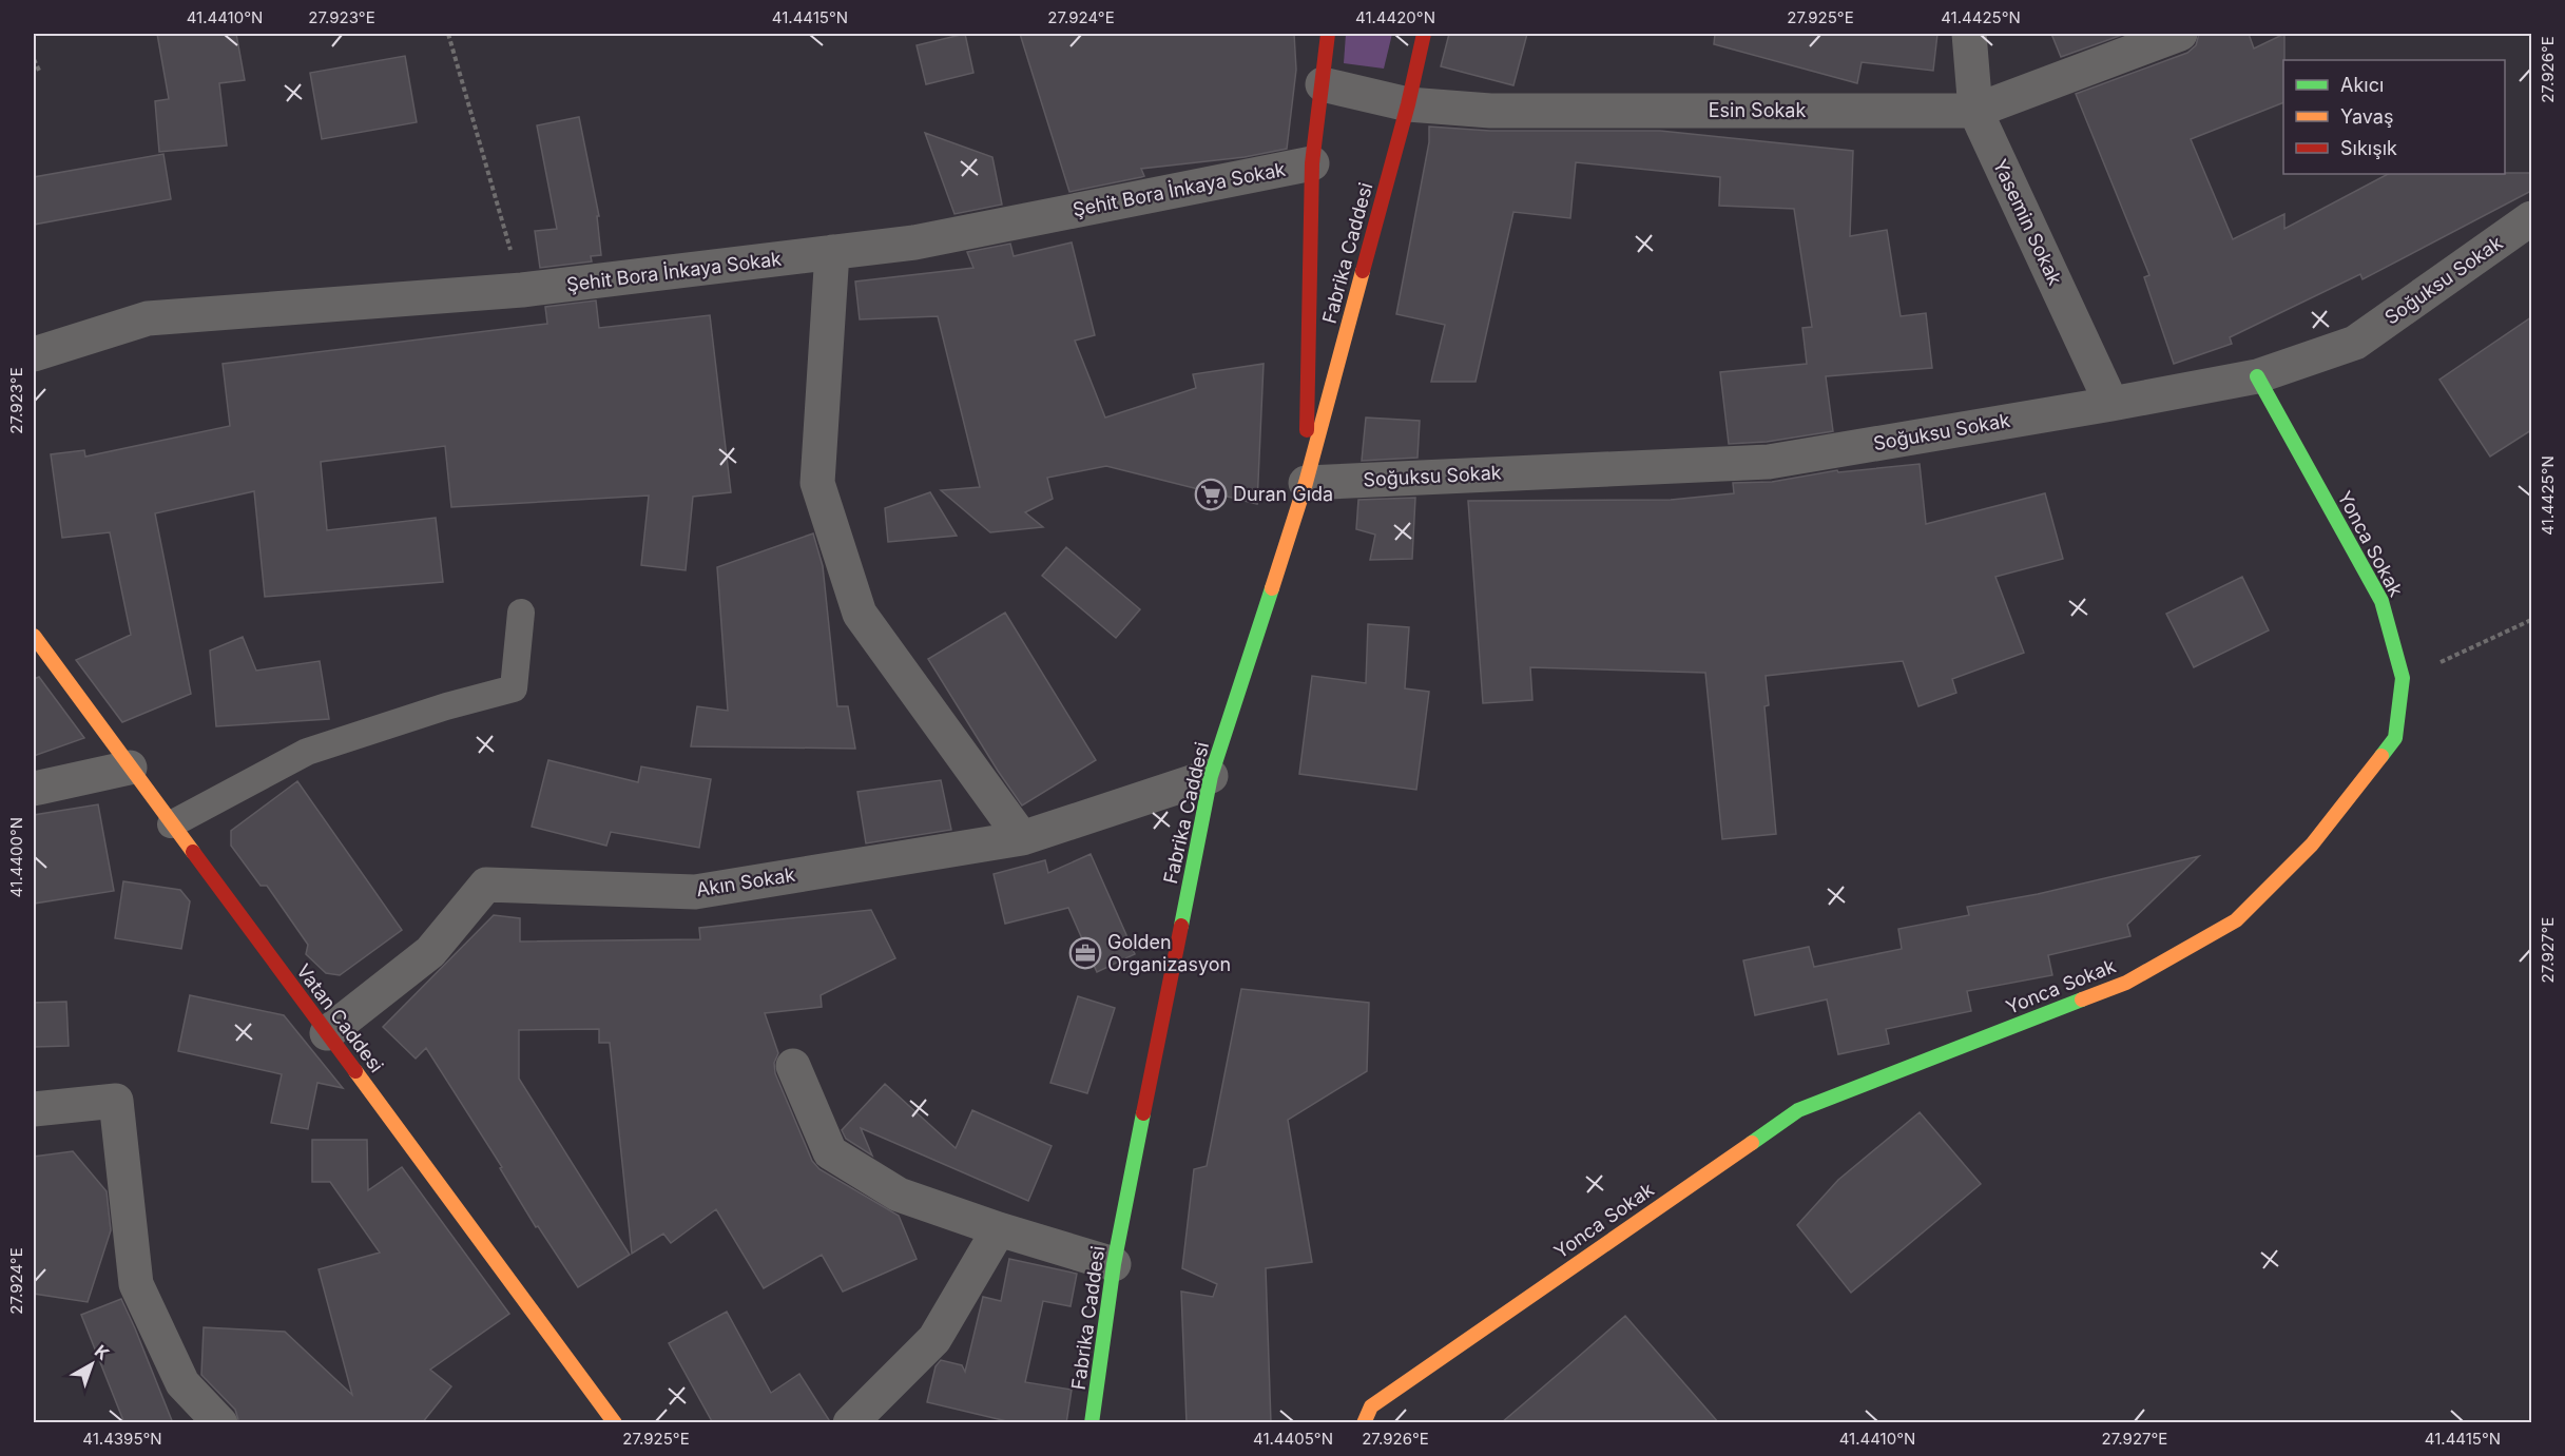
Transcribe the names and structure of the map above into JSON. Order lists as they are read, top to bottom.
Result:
{
  "streets": {
    "main road": ["Fabrika Caddesi", "Yonca Sokak", "Vatan Caddesi"],
    "street": [
      "Esin Sokak",
      "Şehit Bora İnkaya Sokak",
      "Yasemin Sokak",
      "Soğuksu Sokak",
      "Akın Sokak"
    ]
  },
  "crossings": [
    ["Esin Sokak", "Yasemin Sokak"],
    ["Esin Sokak", "Fabrika Caddesi"],
    ["Şehit Bora İnkaya Sokak", "Fabrika Caddesi"],
    ["Yasemin Sokak", "Soğuksu Sokak"],
    ["Fabrika Caddesi", "Soğuksu Sokak"],
    ["Fabrika Caddesi", "Akın Sokak"],
    ["Soğuksu Sokak", "Yonca Sokak"],
    ["Akın Sokak", "Vatan Caddesi"]
  ],
  "places": {
    "supermarket": ["Duran Gıda"],
    "office": ["Golden Organizasyon"]
  },
  "legend": ["Akıcı", "Yavaş", "Sıkışık"],
  "north": "top right",
  "coordinates": [
    "41.4410°N",
    "27.923°E",
    "41.4415°N",
    "27.924°E",
    "41.4420°N",
    "27.925°E",
    "41.4425°N",
    "27.926°E",
    "41.4400°N",
    "27.927°E",
    "41.4395°N",
    "41.4405°N"
  ]
}
